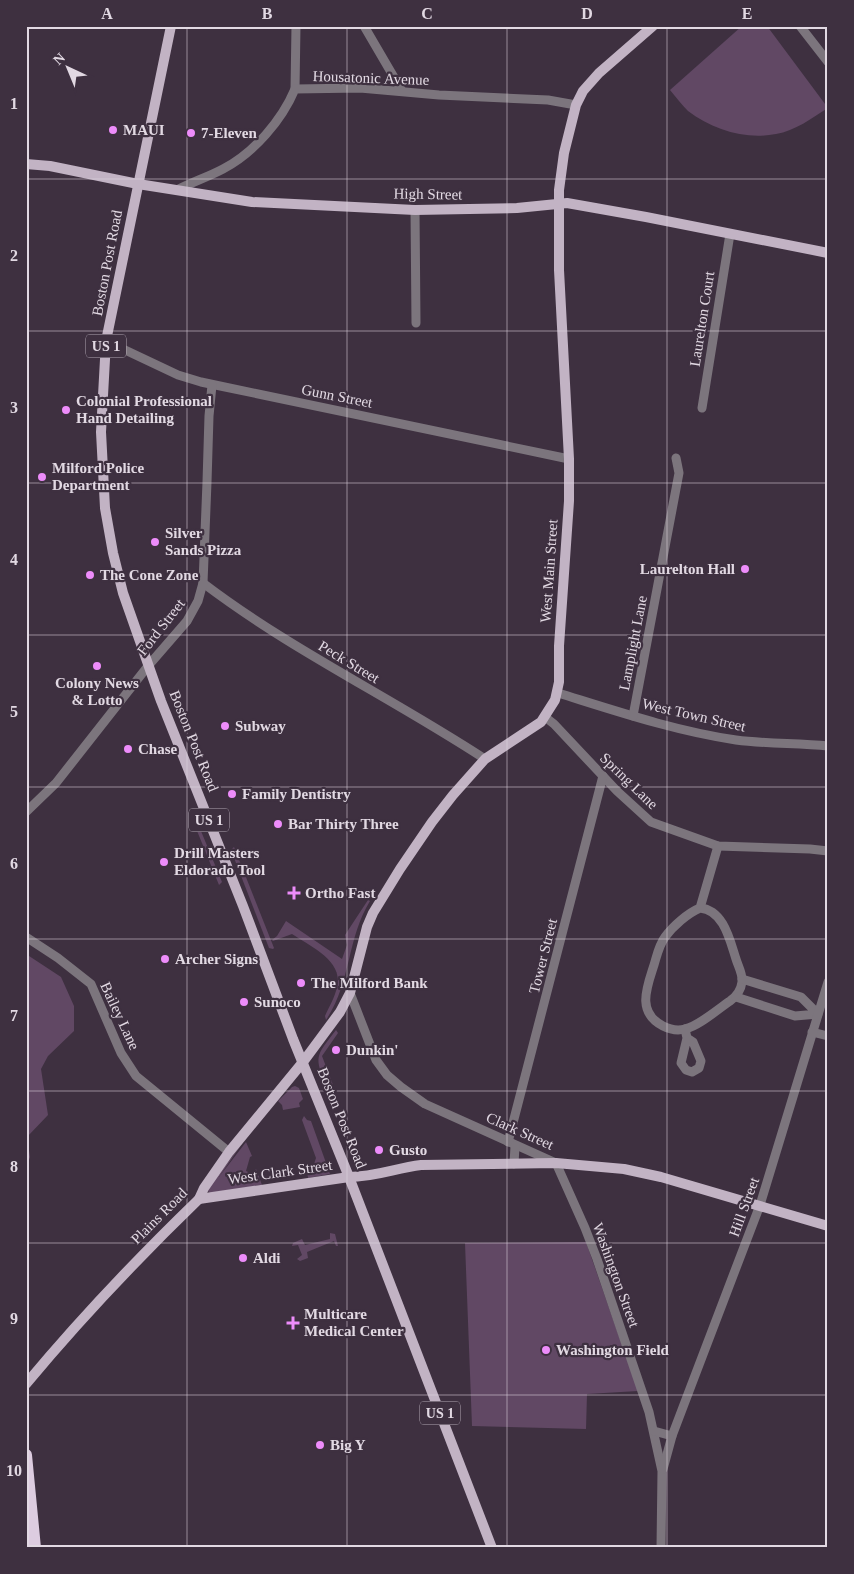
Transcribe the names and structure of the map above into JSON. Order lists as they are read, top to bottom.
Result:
{
  "streets": {
    "main road": [
      "High Street",
      "Boston Post Road",
      "US 1",
      "West Main Street",
      "Clark Street",
      "West Clark Street",
      "Plains Road"
    ],
    "street": [
      "Housatonic Avenue",
      "Laurelton Court",
      "Gunn Street",
      "Ford Street",
      "Lamplight Lane",
      "Peck Street",
      "West Town Street",
      "Spring Lane",
      "Tower Street",
      "Bailey Lane",
      "Hill Street",
      "Washington Street"
    ]
  },
  "crossings": [
    ["Housatonic Avenue", "High Street"],
    ["Housatonic Avenue", "West Main Street"],
    ["High Street", "Boston Post Road"],
    ["High Street", "Laurelton Court"],
    ["High Street", "West Main Street"],
    ["Boston Post Road", "Gunn Street"],
    ["Boston Post Road", "West Main Street"],
    ["Boston Post Road", "Ford Street"],
    ["Boston Post Road", "West Clark Street"],
    ["Boston Post Road", "Plains Road"],
    ["Gunn Street", "West Main Street"],
    ["Gunn Street", "Ford Street"],
    ["West Main Street", "Peck Street"],
    ["West Main Street", "West Town Street"],
    ["West Main Street", "Spring Lane"],
    ["West Main Street", "Clark Street"],
    ["West Main Street", "Plains Road"],
    ["Ford Street", "Peck Street"],
    ["Lamplight Lane", "West Town Street"],
    ["Spring Lane", "Tower Street"],
    ["Tower Street", "Clark Street"],
    ["Bailey Lane", "Plains Road"],
    ["Clark Street", "West Clark Street"],
    ["Clark Street", "Hill Street"],
    ["Clark Street", "Washington Street"],
    ["West Clark Street", "Plains Road"],
    ["West Clark Street", "Washington Street"],
    ["Hill Street", "Washington Street"]
  ],
  "places": {
    "other": [
      "MAUI",
      "7-Eleven",
      "Colonial Professional Hand Detailing",
      "Milford Police Department",
      "Silver Sands Pizza",
      "Laurelton Hall",
      "The Cone Zone",
      "Colony News & Lotto",
      "Subway",
      "Chase",
      "Family Dentistry",
      "Bar Thirty Three",
      "Drill Masters Eldorado Tool",
      "Archer Signs",
      "The Milford Bank",
      "Sunoco",
      "Dunkin'",
      "Gusto",
      "Aldi",
      "Washington Field",
      "Big Y"
    ],
    "health": ["Ortho Fast", "Multicare Medical Center"]
  },
  "north": "top left",
  "grid": {
    "columns": [
      "A",
      "B",
      "C",
      "D",
      "E"
    ],
    "rows": [
      "1",
      "2",
      "3",
      "4",
      "5",
      "6",
      "7",
      "8",
      "9",
      "10"
    ]
  }
}
